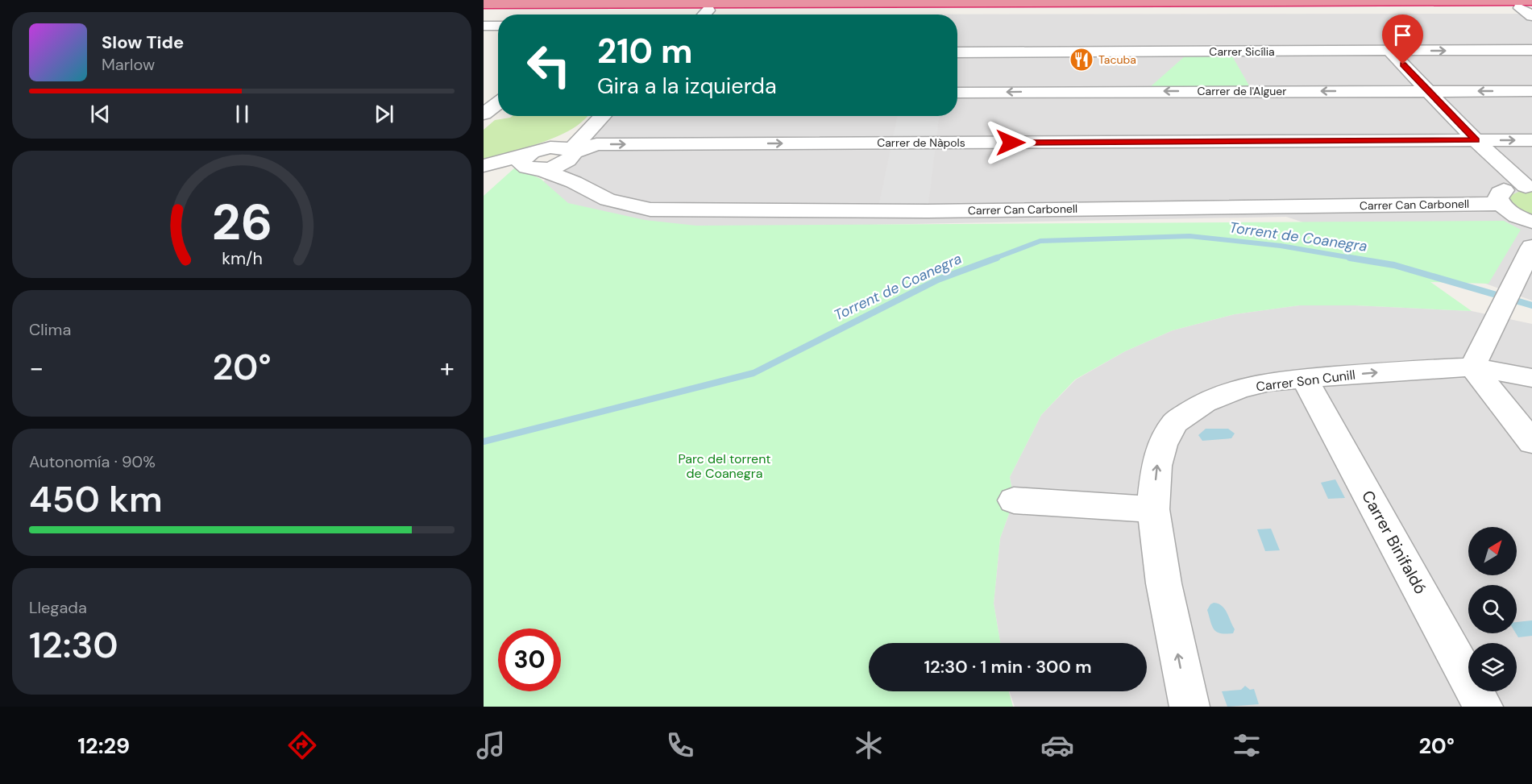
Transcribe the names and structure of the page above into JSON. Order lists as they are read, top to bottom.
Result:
{
  "streets": {
    "street": [
      "Carrer Sicília",
      "Carrer de l'Alguer",
      "Carrer de Nàpols",
      "Carrer Can Carbonell",
      "Carrer Son Cunill",
      "Carrer Binifaldó"
    ]
  },
  "crossings": [
    ["Carrer de Nàpols", "Carrer Can Carbonell"],
    ["Carrer Son Cunill", "Carrer Binifaldó"]
  ],
  "one_way": ["Carrer de l'Alguer", "Carrer de Nàpols"],
  "water": ["Torrent de Coanegra"],
  "parks": ["Parc del torrent de Coanegra"],
  "places": {
    "restaurant": ["Tacuba"]
  },
  "north": "top right",
  "page": {
    "turn": ["210 m", "Gira a la izquierda"],
    "song": ["Slow Tide", "Marlow"],
    "tile": [
      "Clima",
      ["Autonomía · 90%", "450 km"],
      ["Llegada", "12:30"]
    ],
    "heat": ["−", "20°", "+"],
    "limit": "30",
    "trip": "12:30 · 1 min · 300 m",
    "tabs": ["12:29", "20°"],
    "gauge": ["26", "km/h"]
  }
}
